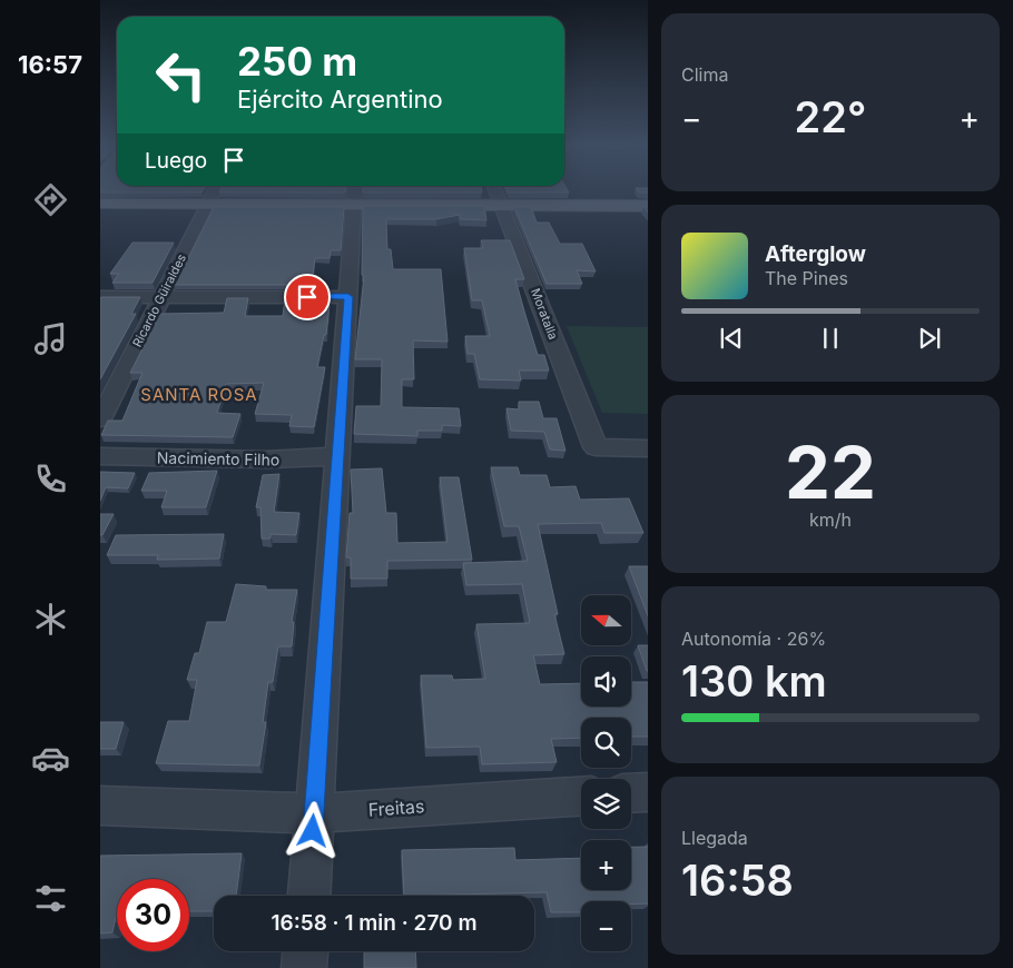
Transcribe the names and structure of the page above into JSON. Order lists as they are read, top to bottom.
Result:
{
  "streets": {
    "street": [
      "Ricardo Güiraldes",
      "Moratalla",
      "Nacimiento Filho",
      "Freitas"
    ]
  },
  "districts": ["SANTA ROSA"],
  "north": "left",
  "page": {
    "tabs": "16:57",
    "tile": [
      "Clima",
      ["22", "km/h"],
      ["Autonomía · 26%", "130 km"],
      ["Llegada", "16:58"]
    ],
    "turn": ["250 m", "Ejército Argentino"],
    "heat": ["−", "22°", "+"],
    "then": "Luego",
    "song": ["Afterglow", "The Pines"],
    "map_buttons": ["+", "−"],
    "limit": "30",
    "trip": "16:58 · 1 min · 270 m"
  }
}
